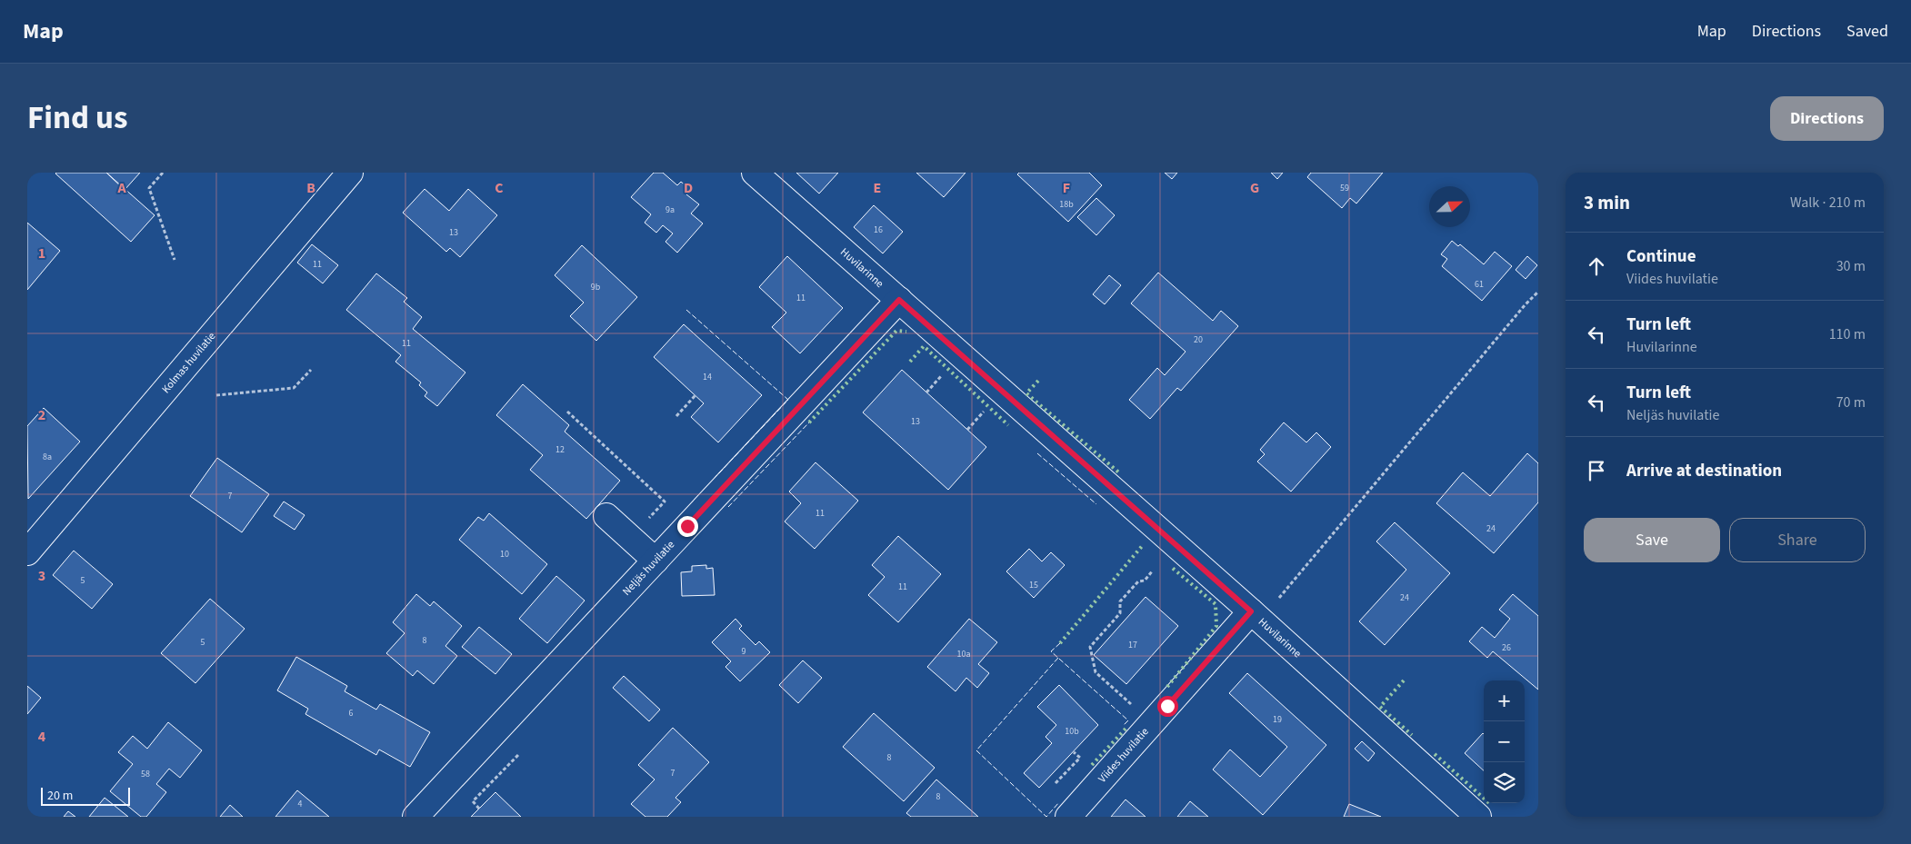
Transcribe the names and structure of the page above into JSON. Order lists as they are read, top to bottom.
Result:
{
  "streets": {
    "street": [
      "Huvilarinne",
      "Kolmas huvilatie",
      "Neljäs huvilatie",
      "Viides huvilatie"
    ]
  },
  "crossings": [
    ["Huvilarinne", "Neljäs huvilatie"],
    ["Huvilarinne", "Viides huvilatie"]
  ],
  "house_numbers": [
    "59",
    "18b",
    "9a",
    "16",
    "13",
    "11",
    "61",
    "9b",
    "11",
    "20",
    "11",
    "14",
    "13",
    "12",
    "8a",
    "7",
    "11",
    "24",
    "10",
    "5",
    "15",
    "11",
    "24",
    "8",
    "5",
    "17",
    "26",
    "9",
    "10a",
    "6",
    "19",
    "10b",
    "8",
    "7",
    "58",
    "8",
    "4"
  ],
  "scale_bar": "20 m",
  "north": "right",
  "page": {
    "header": "Map",
    "nav": ["Map", "Directions", "Saved"],
    "title": "Find us",
    "buttons": [
      "Directions",
      ["Save", "Share"]
    ],
    "heading": ["3 min", "Walk · 210 m"],
    "list": [
      ["Continue", "Viides huvilatie", "30 m"],
      ["Turn left", "Huvilarinne", "110 m"],
      ["Turn left", "Neljäs huvilatie", "70 m"],
      "Arrive at destination"
    ],
    "map_buttons": ["+", "−"],
    "scale": "20 m"
  },
  "grid": {
    "columns": [
      "A",
      "B",
      "C",
      "D",
      "E",
      "F",
      "G"
    ],
    "rows": [
      "1",
      "2",
      "3",
      "4"
    ]
  }
}
